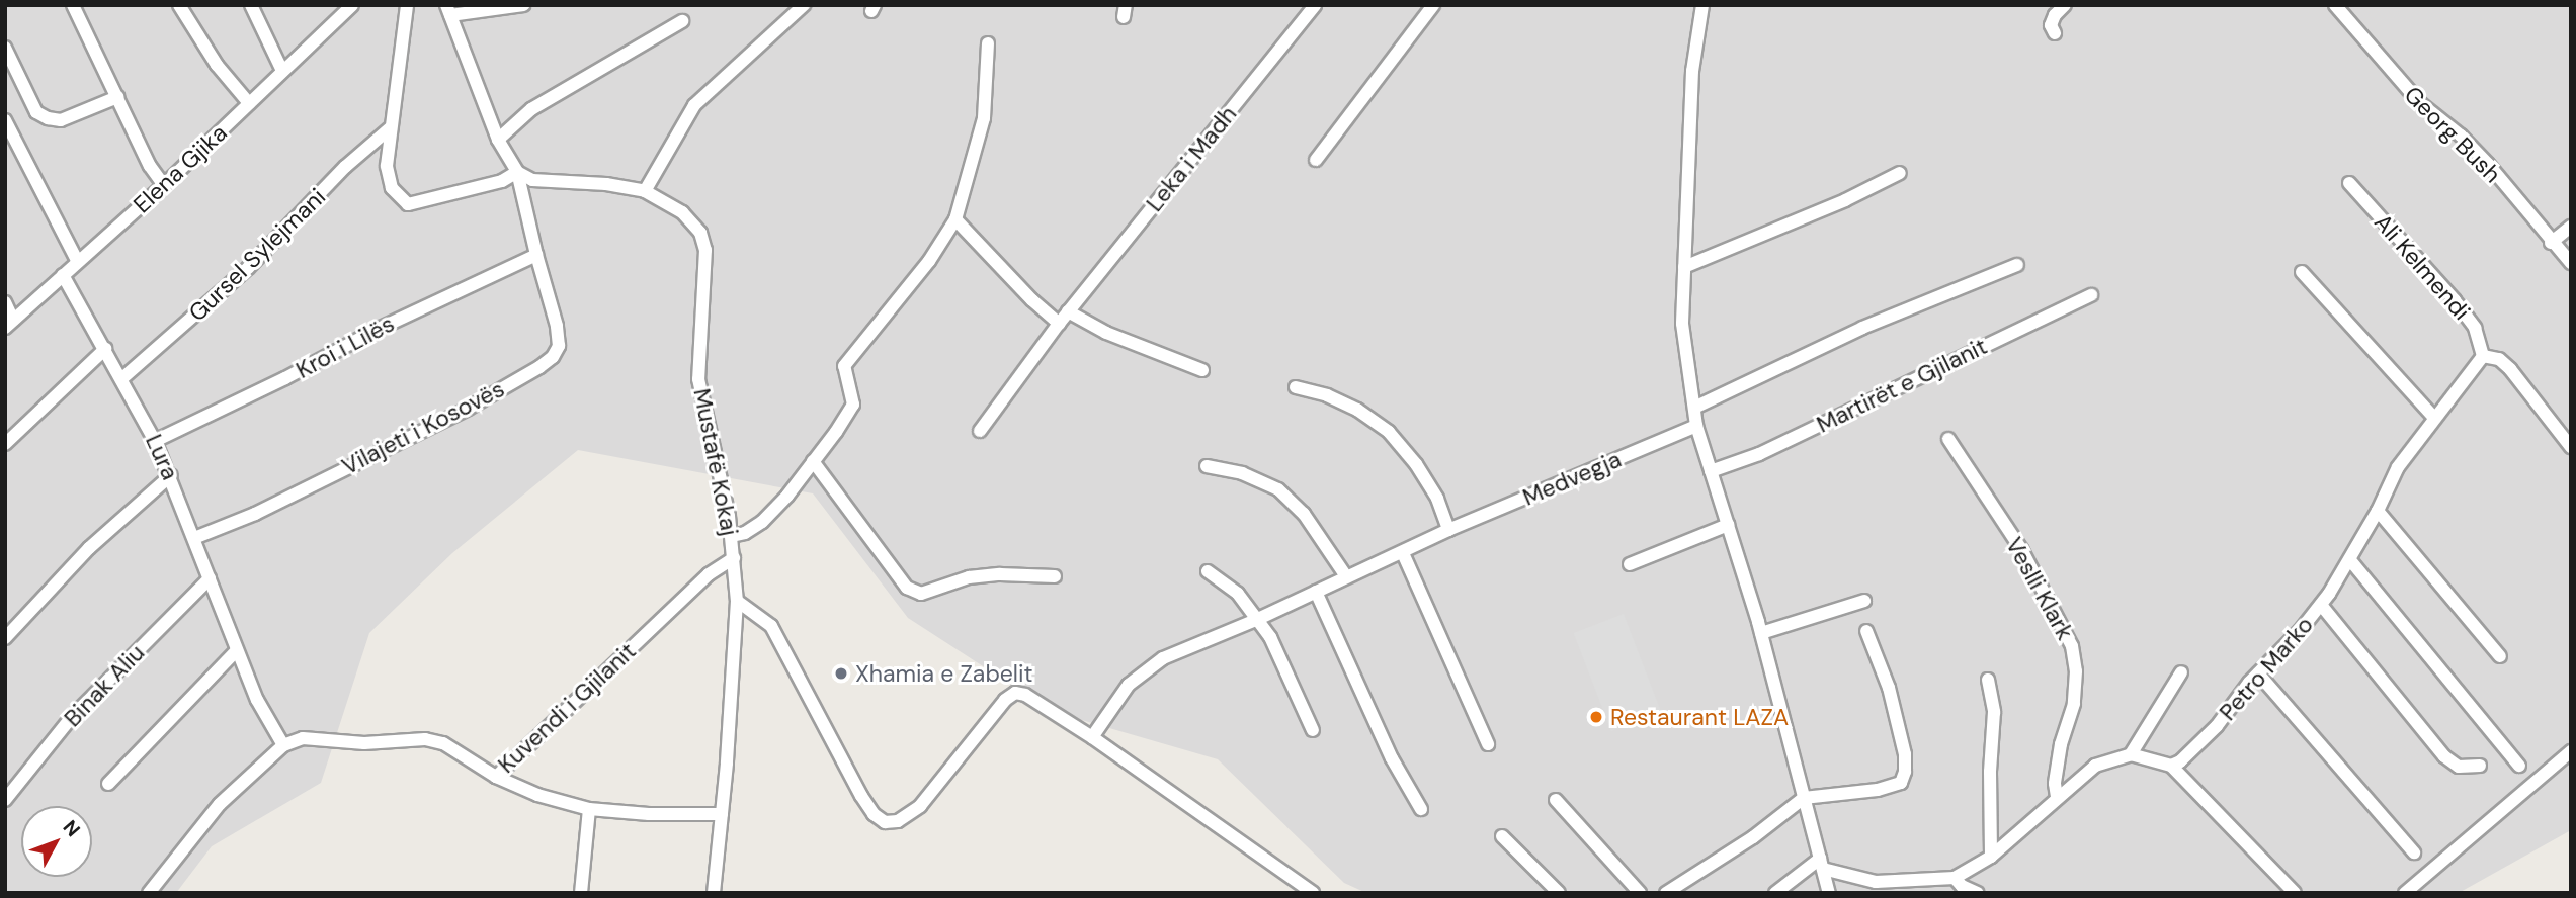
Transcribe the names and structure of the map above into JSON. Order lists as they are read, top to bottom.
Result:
{
  "streets": {
    "street": [
      "Georg Bush",
      "Leka i Madh",
      "Elena Gjika",
      "Gursel Sylejmani",
      "Ali Kelmendi",
      "Kroi i Lilës",
      "Martirët e Gjilanit",
      "Vilajeti i Kosovës",
      "Lura",
      "Mustafë Kokaj",
      "Medvegja",
      "Veslli Klark",
      "Petro Marko",
      "Binak Aliu",
      "Kuvendi i Gjilanit"
    ]
  },
  "crossings": [
    ["Elena Gjika", "Lura"],
    ["Gursel Sylejmani", "Lura"],
    ["Ali Kelmendi", "Petro Marko"],
    ["Kroi i Lilës", "Vilajeti i Kosovës"],
    ["Kroi i Lilës", "Lura"],
    ["Vilajeti i Kosovës", "Lura"],
    ["Lura", "Binak Aliu"],
    ["Lura", "Kuvendi i Gjilanit"],
    ["Mustafë Kokaj", "Kuvendi i Gjilanit"]
  ],
  "places": ["Xhamia e Zabelit", "Restaurant LAZA"],
  "north": "top right"
}
